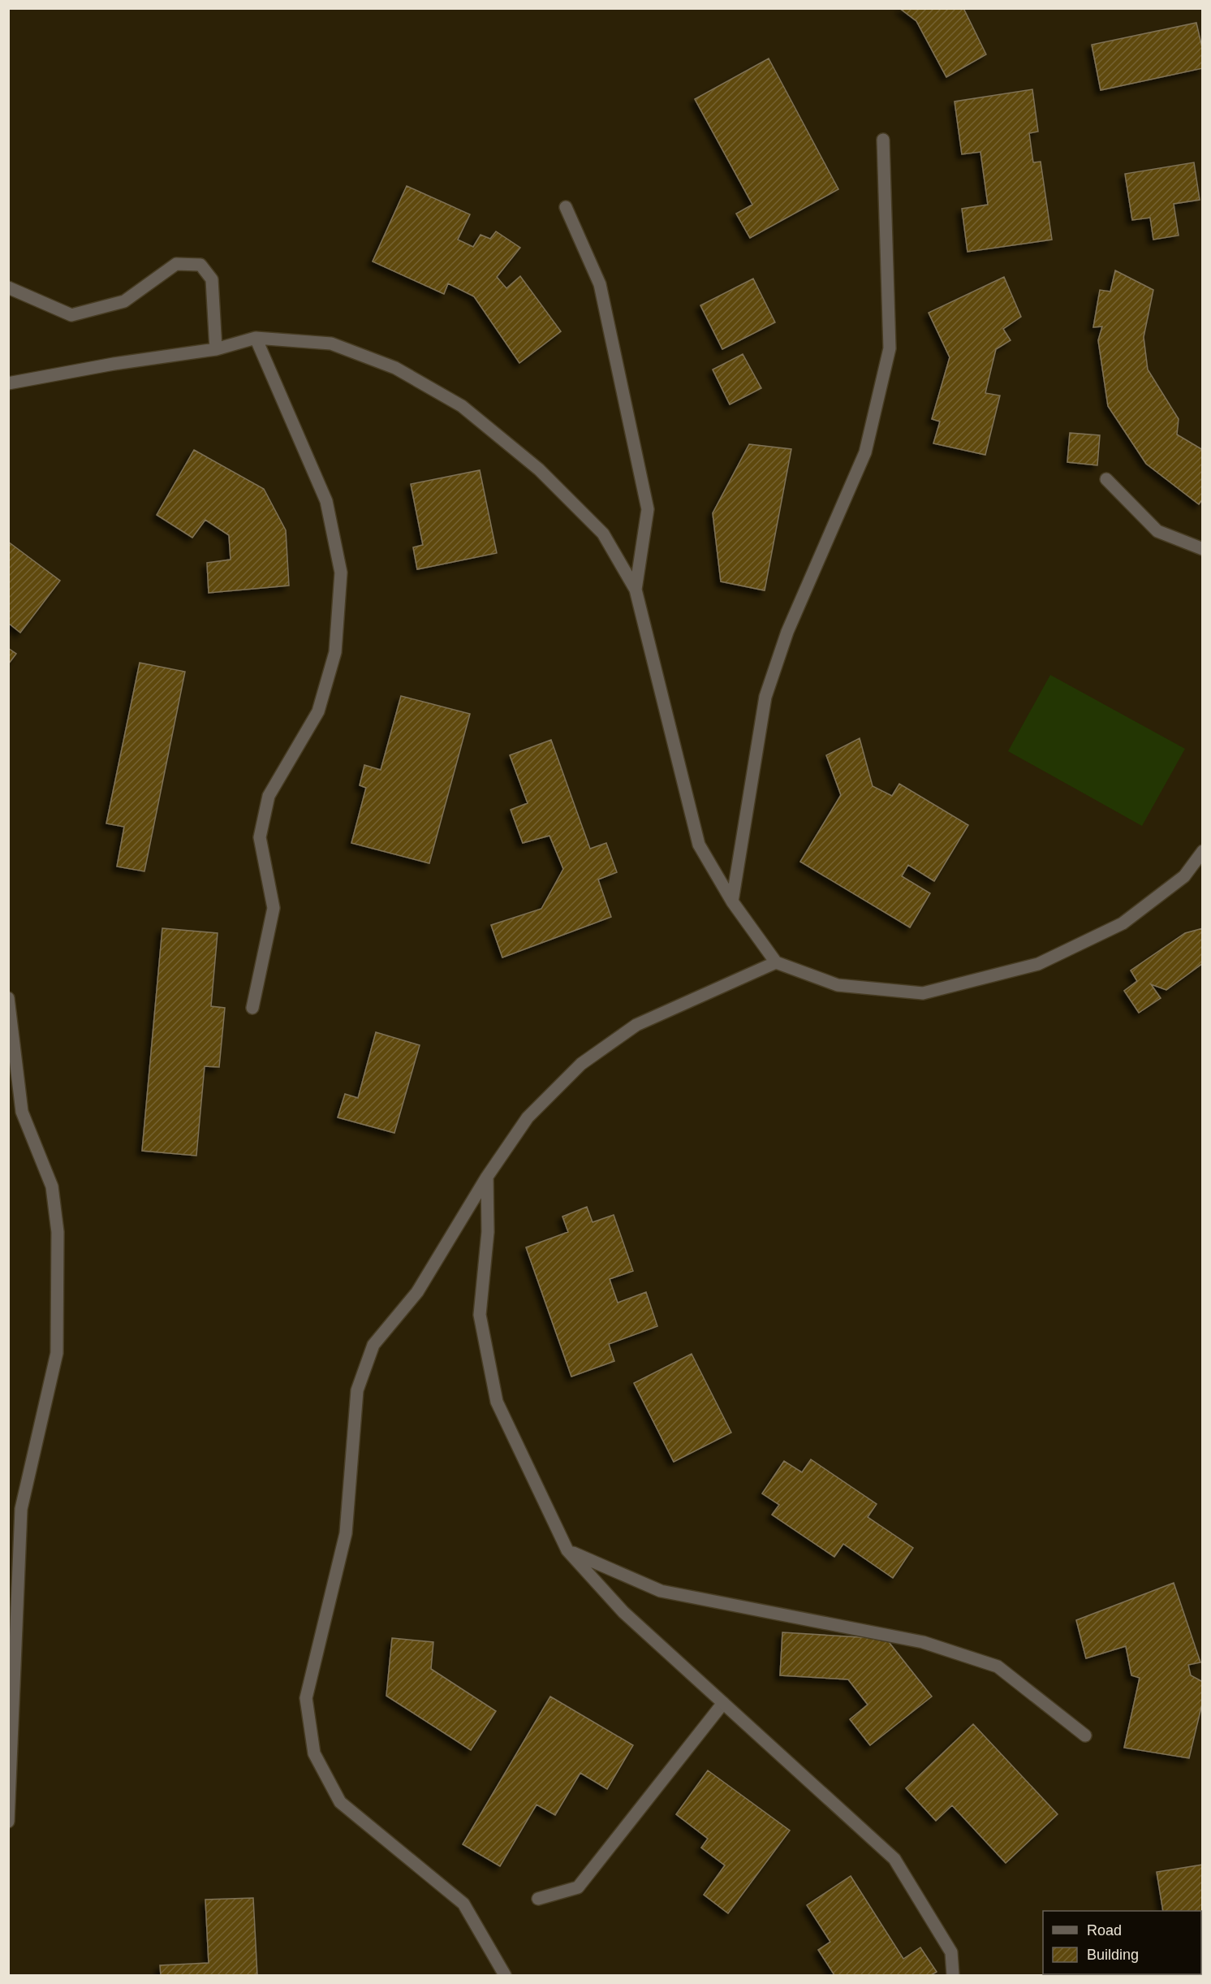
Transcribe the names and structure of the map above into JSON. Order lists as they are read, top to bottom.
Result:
{
  "legend": ["Road", "Building"]
}
